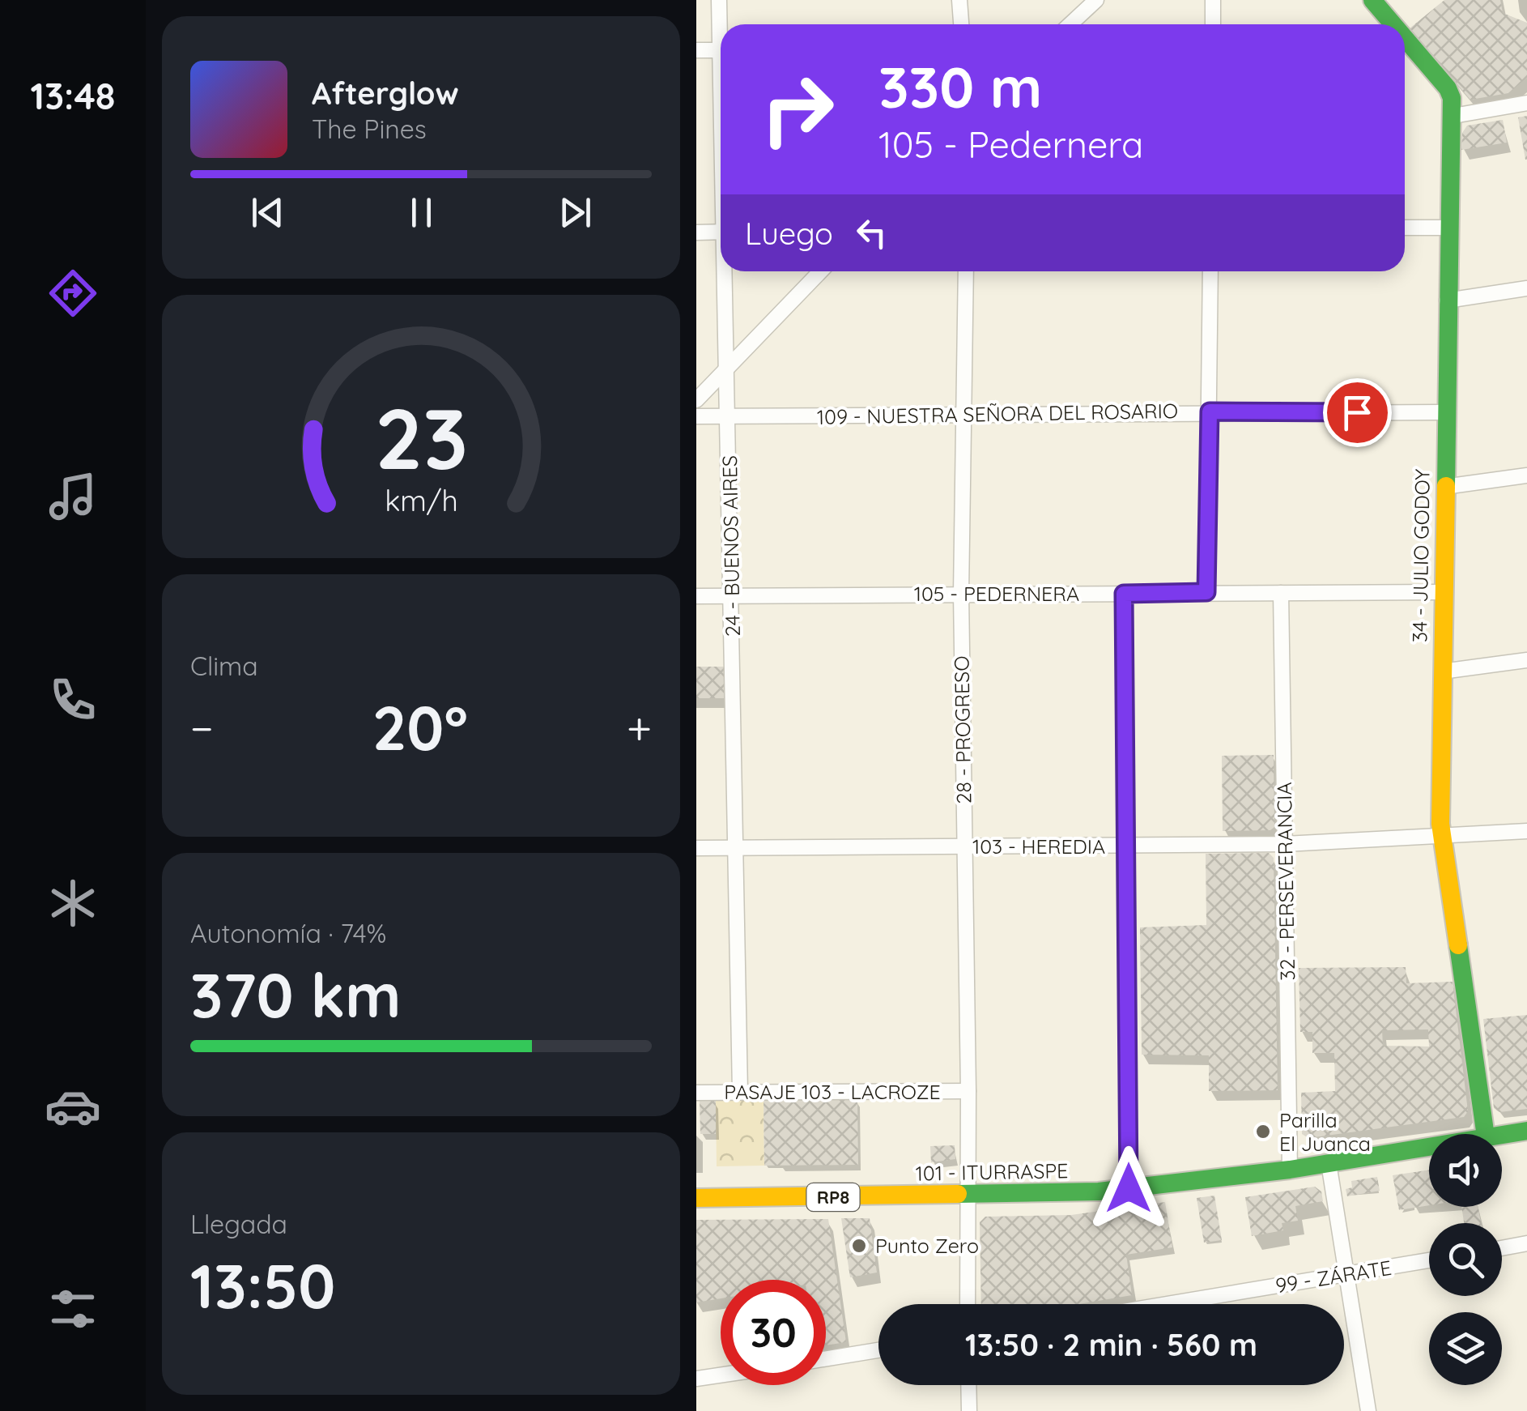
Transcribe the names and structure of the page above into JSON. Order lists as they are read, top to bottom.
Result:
{
  "streets": {
    "street": [
      "109 - NUESTRA SEÑORA DEL ROSARIO",
      "24 - BUENOS AIRES",
      "34 - JULIO GODOY",
      "105 - PEDERNERA",
      "28 - PROGRESO",
      "103 - HEREDIA",
      "32 - PERSEVERANCIA",
      "PASAJE 103 - LACROZE",
      "101 - ITURRASPE",
      "RP8",
      "99 - ZÁRATE"
    ]
  },
  "crossings": [
    ["109 - NUESTRA SEÑORA DEL ROSARIO", "24 - BUENOS AIRES"],
    ["109 - NUESTRA SEÑORA DEL ROSARIO", "34 - JULIO GODOY"],
    ["109 - NUESTRA SEÑORA DEL ROSARIO", "28 - PROGRESO"],
    ["24 - BUENOS AIRES", "105 - PEDERNERA"],
    ["24 - BUENOS AIRES", "103 - HEREDIA"],
    ["24 - BUENOS AIRES", "PASAJE 103 - LACROZE"],
    ["34 - JULIO GODOY", "105 - PEDERNERA"],
    ["34 - JULIO GODOY", "103 - HEREDIA"],
    ["105 - PEDERNERA", "28 - PROGRESO"],
    ["105 - PEDERNERA", "32 - PERSEVERANCIA"],
    ["28 - PROGRESO", "103 - HEREDIA"],
    ["28 - PROGRESO", "PASAJE 103 - LACROZE"],
    ["28 - PROGRESO", "101 - ITURRASPE"],
    ["103 - HEREDIA", "32 - PERSEVERANCIA"],
    ["32 - PERSEVERANCIA", "101 - ITURRASPE"]
  ],
  "places": ["Parilla El Juanca", "Punto Zero"],
  "page": {
    "tabs": "13:48",
    "turn": ["330 m", "105 - Pedernera"],
    "song": ["Afterglow", "The Pines"],
    "then": "Luego",
    "tile": [
      "Clima",
      ["Autonomía · 74%", "370 km"],
      ["Llegada", "13:50"]
    ],
    "heat": ["−", "20°", "+"],
    "limit": "30",
    "trip": "13:50 · 2 min · 560 m",
    "gauge": ["23", "km/h"]
  }
}
